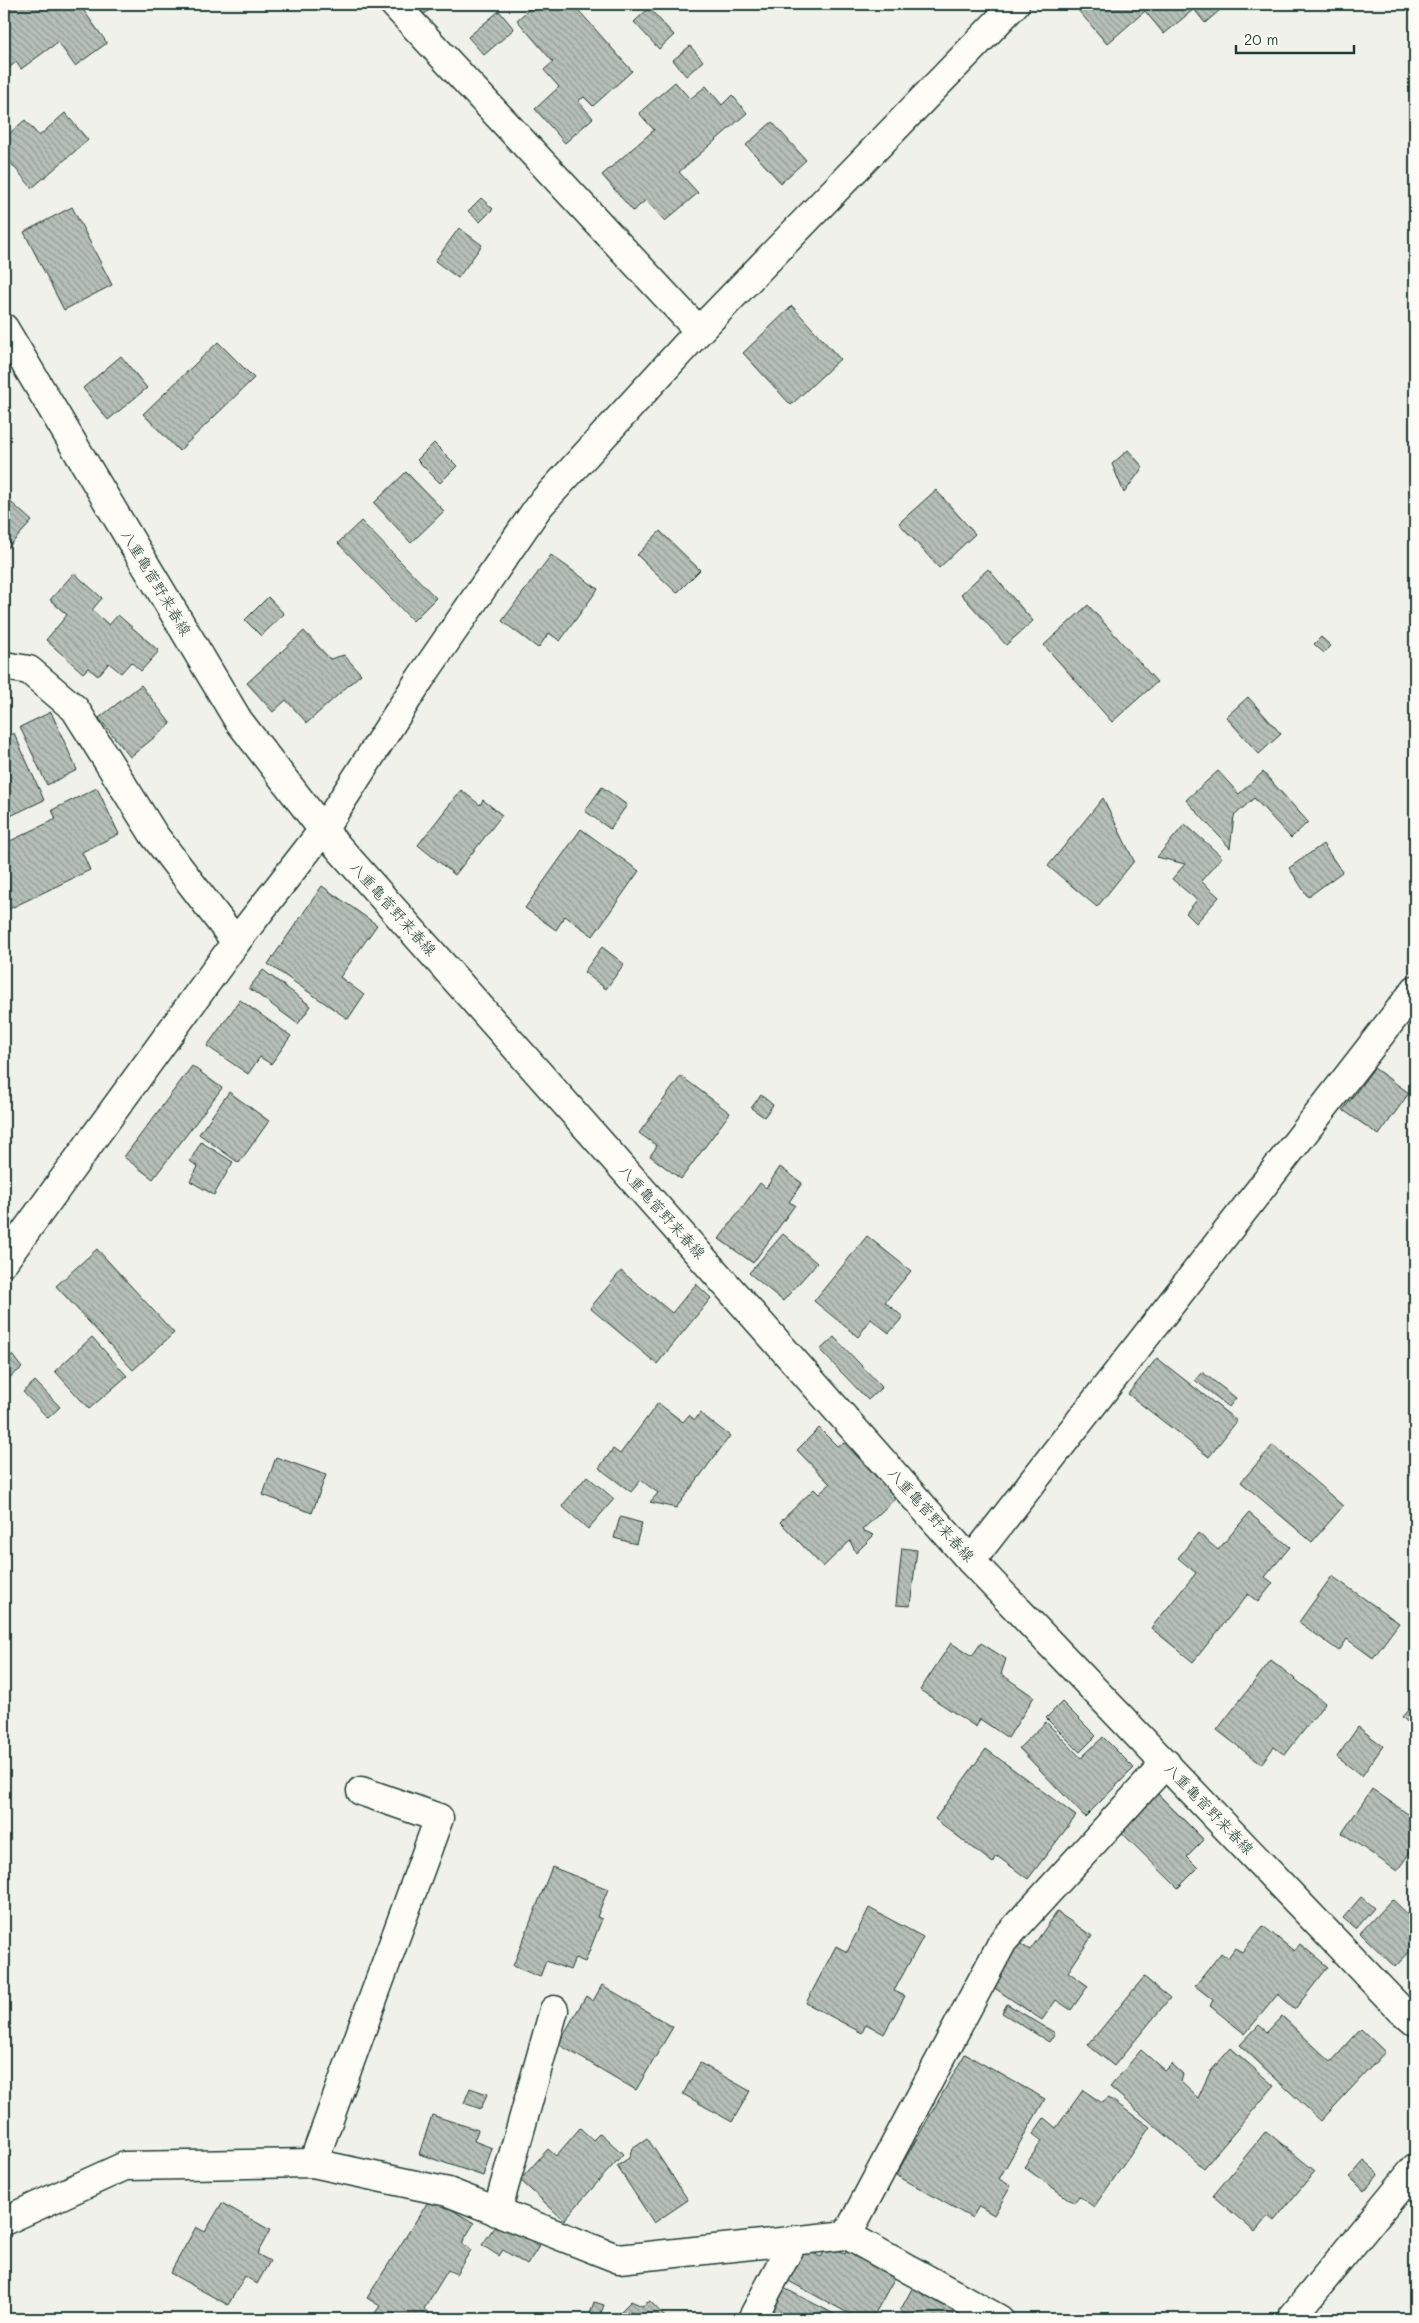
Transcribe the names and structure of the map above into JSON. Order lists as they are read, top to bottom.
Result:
{
  "streets": {
    "street": ["八重亀菅野来春線"]
  },
  "scale_bar": "20 m"
}
